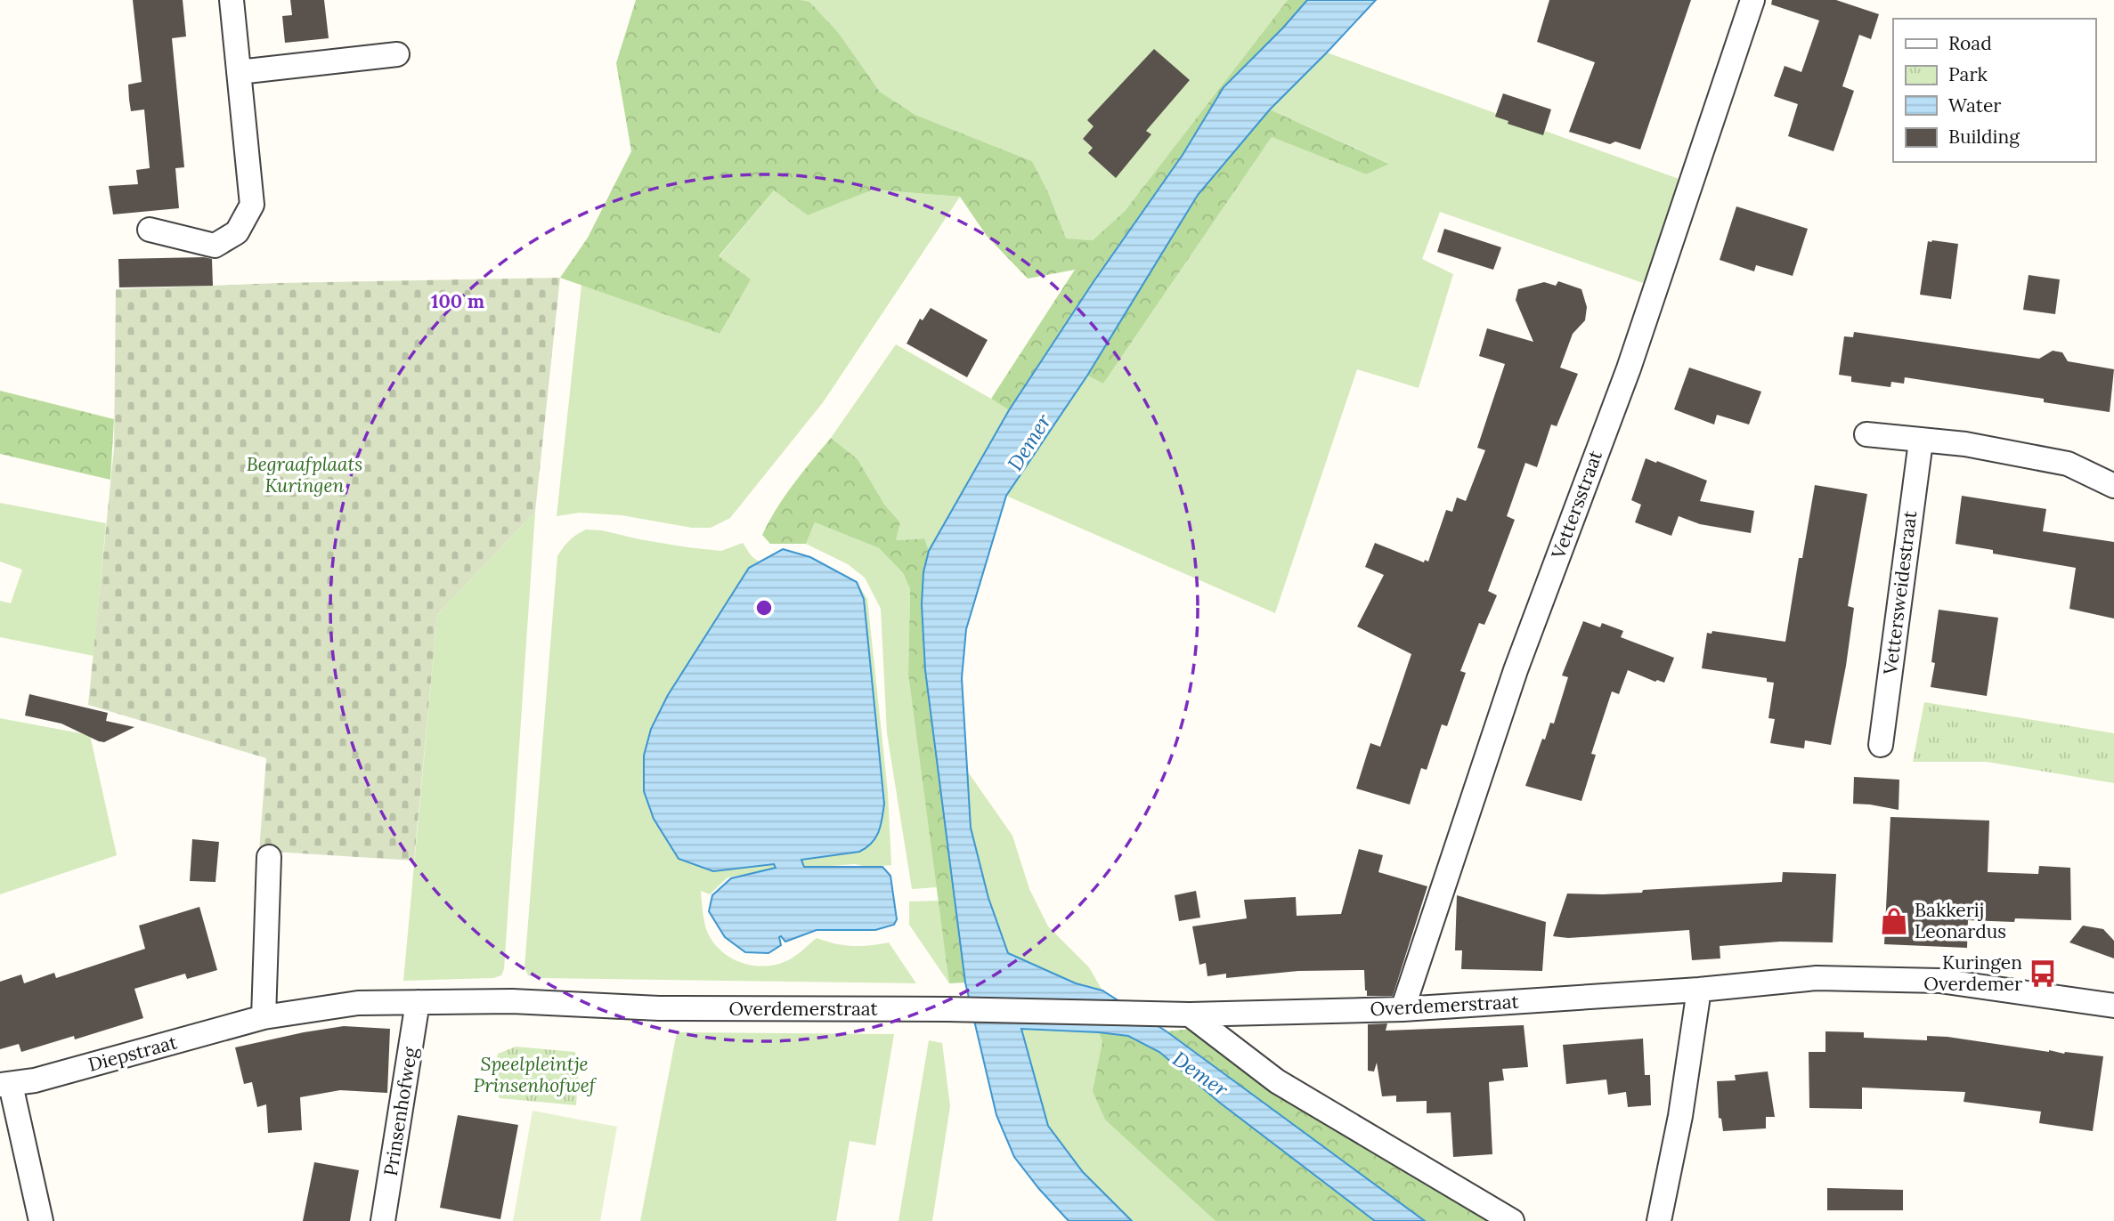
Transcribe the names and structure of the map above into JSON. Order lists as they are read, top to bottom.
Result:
{
  "streets": {
    "street": [
      "Vettersstraat",
      "Vettersweidestraat",
      "Overdemerstraat",
      "Diepstraat",
      "Prinsenhofweg"
    ]
  },
  "crossings": [
    ["Vettersstraat", "Overdemerstraat"],
    ["Overdemerstraat", "Diepstraat"],
    ["Overdemerstraat", "Prinsenhofweg"],
    ["Diepstraat", "Prinsenhofweg"]
  ],
  "water": ["Demer"],
  "parks": ["Begraafplaats Kuringen", "Speelpleintje Prinsenhofwef"],
  "places": {
    "shop": ["Bakkerij Leonardus"],
    "bus stop": ["Kuringen Overdemer"]
  },
  "legend": [
    "Road",
    "Park",
    "Water",
    "Building"
  ],
  "rings": ["100 m"]
}
